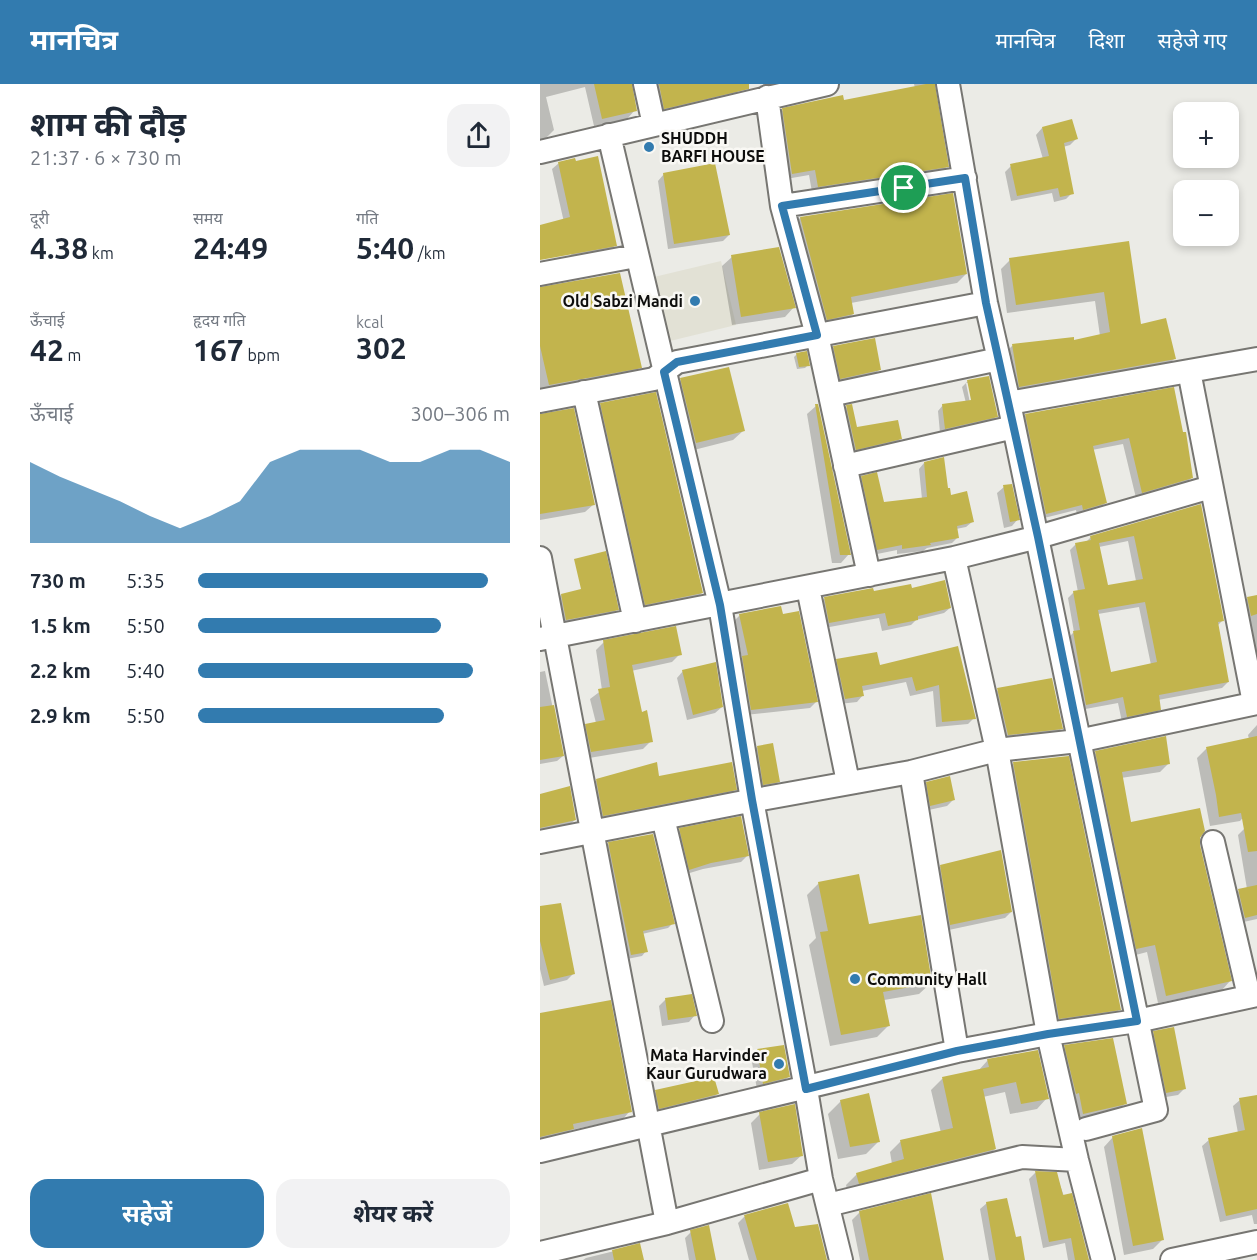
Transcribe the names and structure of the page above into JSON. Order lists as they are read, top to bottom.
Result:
{
  "places": [
    "SHUDDH BARFI HOUSE",
    "Old Sabzi Mandi",
    "Community Hall",
    "Mata Harvinder Kaur Gurudwara"
  ],
  "page": {
    "header": "मानचित्र",
    "nav": ["मानचित्र", "दिशा", "सहेजे गए"],
    "heading": ["शाम की दौड़", "21:37 · 6 × 730 m"],
    "map_buttons": ["+", "−"],
    "stats": [
      ["दूरी", "4.38 km"],
      ["समय", "24:49"],
      ["गति", "5:40 /km"],
      ["ऊँचाई", "42 m"],
      ["हृदय गति", "167 bpm"],
      ["kcal", "302"]
    ],
    "chart": ["ऊँचाई", "300–306 m"],
    "list": [
      {
        "name": "730 m",
        "note": "5:35"
      },
      {
        "name": "1.5 km",
        "note": "5:50"
      },
      {
        "name": "2.2 km",
        "note": "5:40"
      },
      {
        "name": "2.9 km",
        "note": "5:50"
      }
    ],
    "buttons": ["सहेजें", "शेयर करें"]
  }
}
